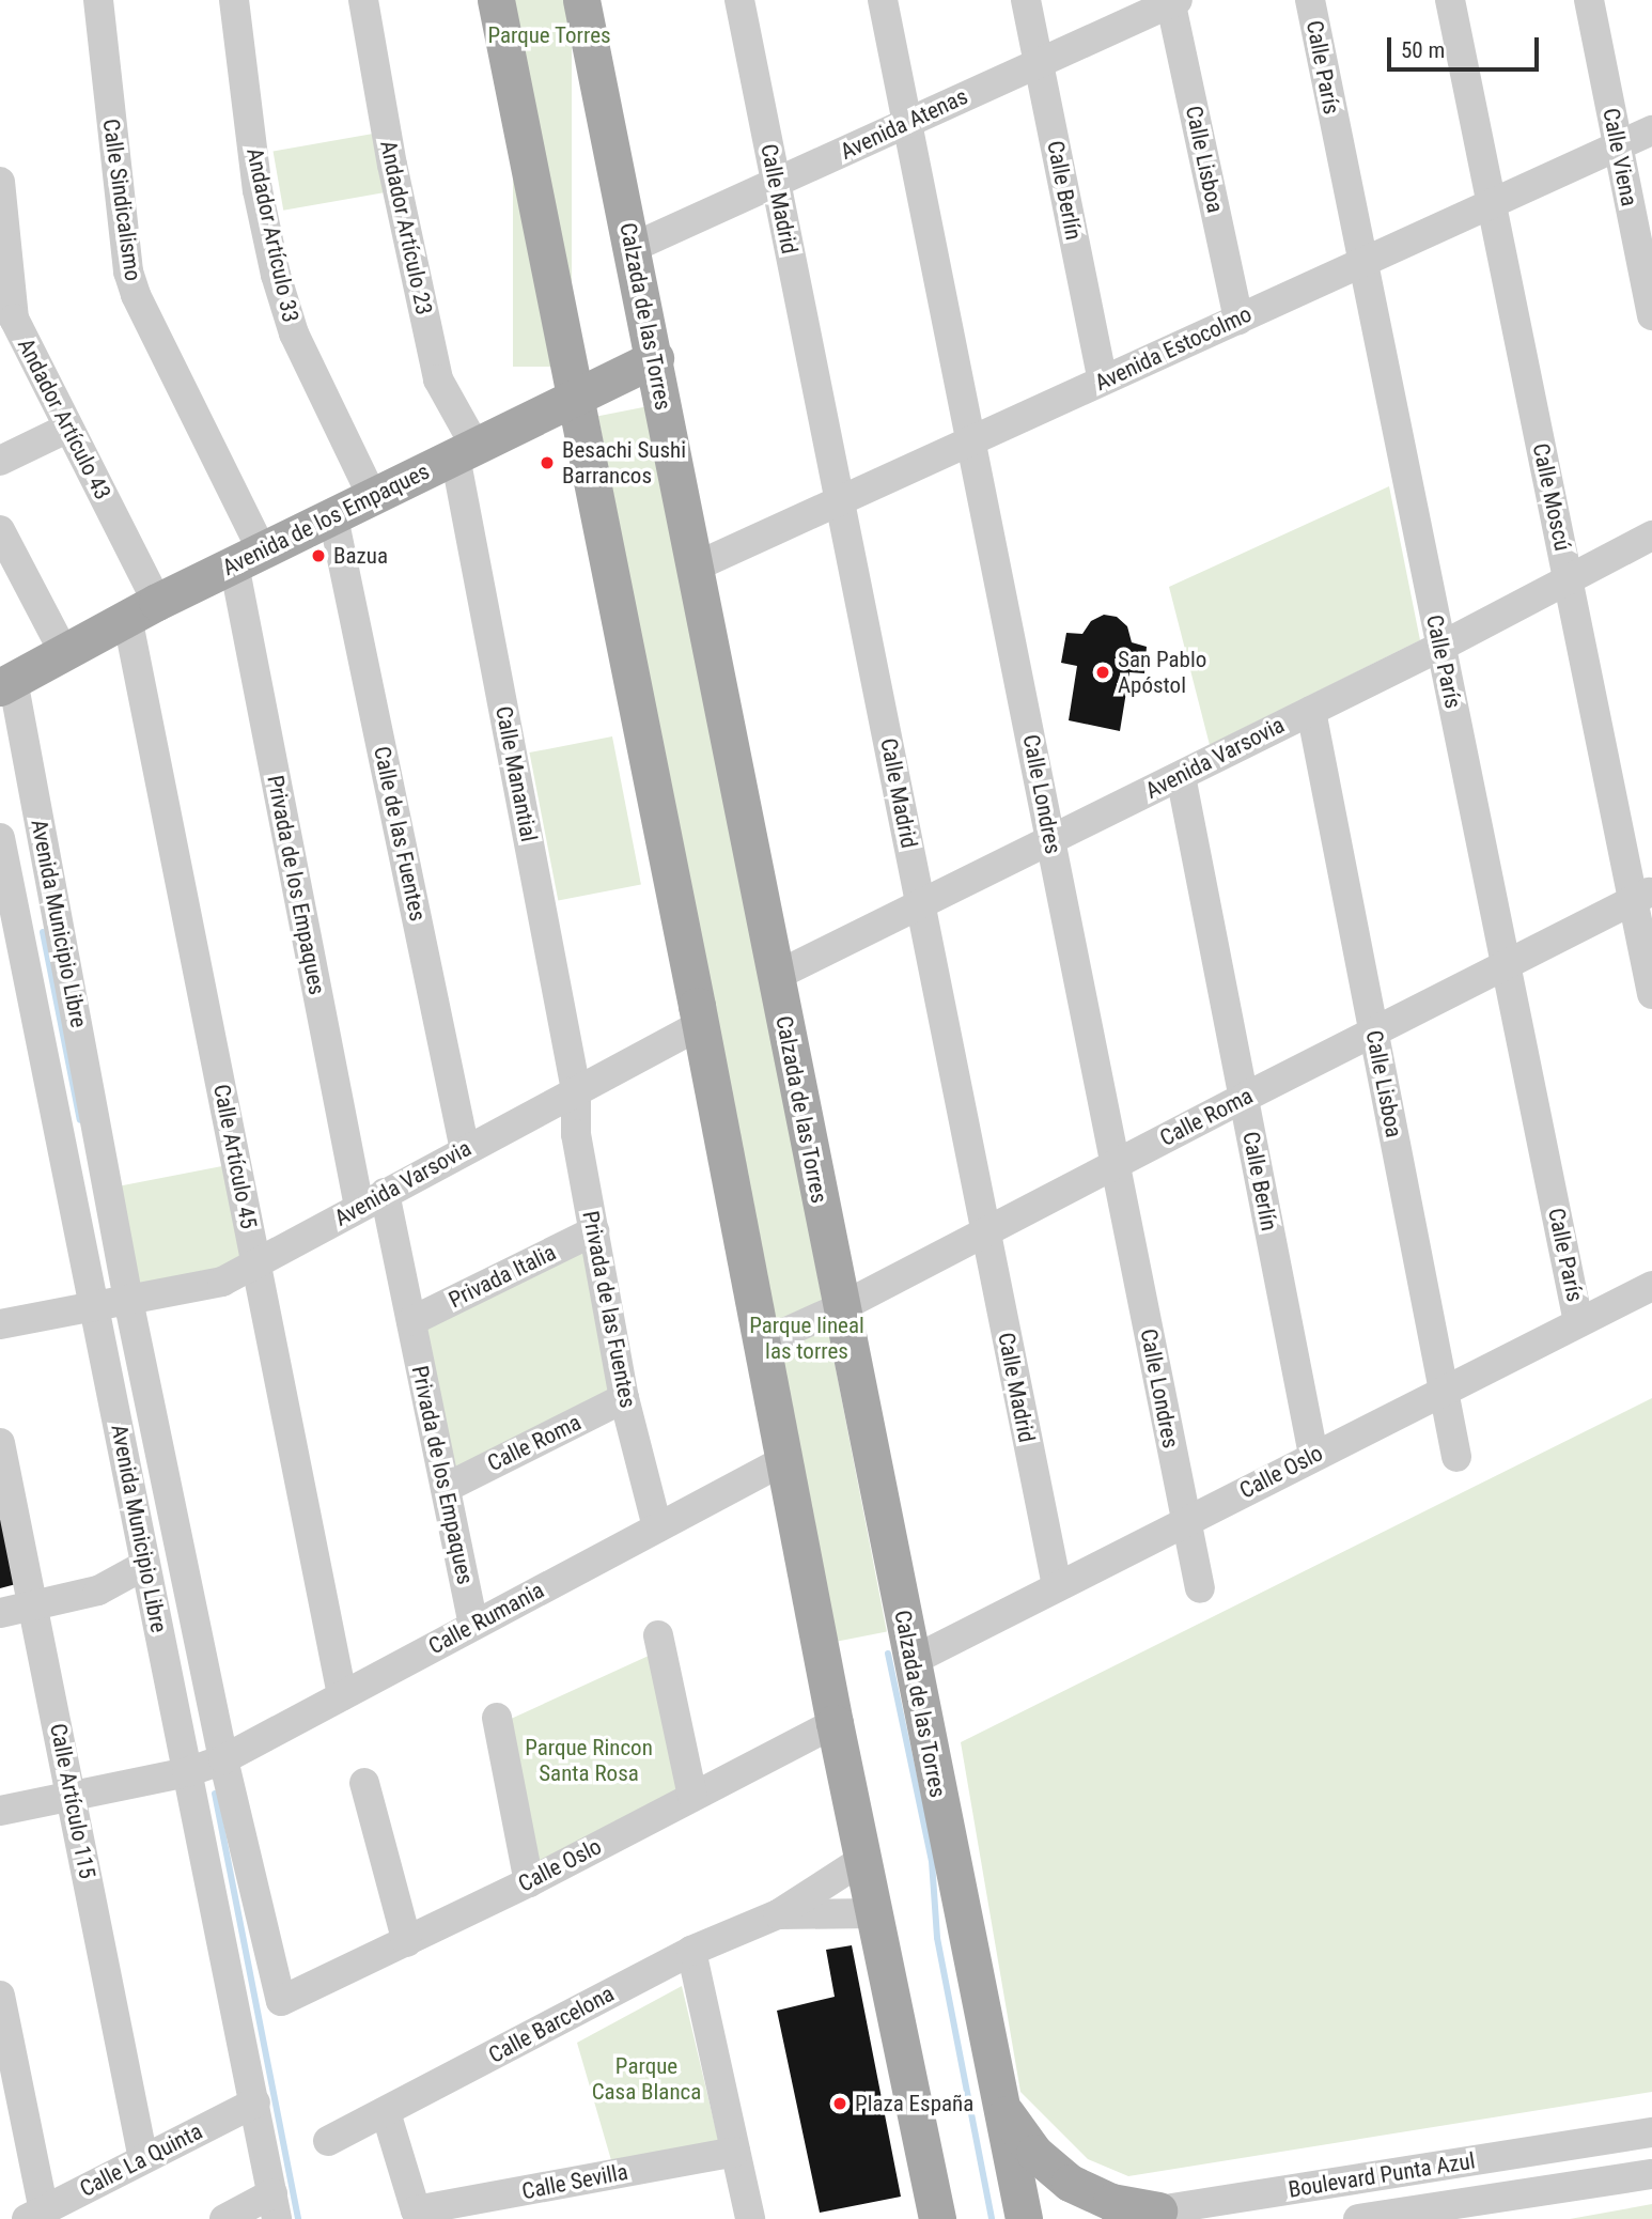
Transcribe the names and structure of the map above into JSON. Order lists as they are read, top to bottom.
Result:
{
  "streets": {
    "main road": ["Calzada de las Torres", "Avenida de los Empaques"],
    "street": [
      "Calle París",
      "Avenida Atenas",
      "Calle Viena",
      "Calle Lisboa",
      "Calle Berlín",
      "Calle Madrid",
      "Calle Sindicalismo",
      "Andador Artículo 23",
      "Andador Artículo 33",
      "Avenida Estocolmo",
      "Andador Artículo 43",
      "Calle Moscú",
      "Avenida Varsovia",
      "Calle Manantial",
      "Calle Londres",
      "Calle de las Fuentes",
      "Privada de los Empaques",
      "Avenida Municipio Libre",
      "Calle Roma",
      "Calle Artículo 45",
      "Privada Italia",
      "Privada de las Fuentes",
      "Calle Oslo",
      "Calle Rumania",
      "Calle Artículo 115",
      "Calle Barcelona",
      "Calle La Quinta",
      "Boulevard Punta Azul",
      "Calle Sevilla"
    ]
  },
  "crossings": [
    ["Calle París", "Avenida Estocolmo"],
    ["Calle París", "Avenida Varsovia"],
    ["Calle París", "Calle Roma"],
    ["Calle París", "Calle Oslo"],
    ["Avenida Atenas", "Calle Lisboa"],
    ["Avenida Atenas", "Calle Berlín"],
    ["Avenida Atenas", "Calle Madrid"],
    ["Avenida Atenas", "Calzada de las Torres"],
    ["Avenida Atenas", "Calle Londres"],
    ["Calle Viena", "Avenida Estocolmo"],
    ["Calle Lisboa", "Avenida Estocolmo"],
    ["Calle Lisboa", "Avenida Varsovia"],
    ["Calle Lisboa", "Calle Roma"],
    ["Calle Lisboa", "Calle Oslo"],
    ["Calle Berlín", "Avenida Estocolmo"],
    ["Calle Berlín", "Avenida Varsovia"],
    ["Calle Berlín", "Calle Roma"],
    ["Calle Berlín", "Calle Oslo"],
    ["Calle Madrid", "Avenida Estocolmo"],
    ["Calle Madrid", "Avenida Varsovia"],
    ["Calle Madrid", "Calle Roma"],
    ["Calle Madrid", "Calle Oslo"],
    ["Calle Sindicalismo", "Avenida de los Empaques"],
    ["Calle Sindicalismo", "Privada de los Empaques"],
    ["Andador Artículo 23", "Avenida de los Empaques"],
    ["Andador Artículo 23", "Calle Manantial"],
    ["Andador Artículo 33", "Avenida de los Empaques"],
    ["Calzada de las Torres", "Avenida Estocolmo"],
    ["Calzada de las Torres", "Avenida de los Empaques"],
    ["Calzada de las Torres", "Avenida Varsovia"],
    ["Calzada de las Torres", "Calle Roma"],
    ["Calzada de las Torres", "Calle Oslo"],
    ["Avenida Estocolmo", "Calle Moscú"],
    ["Avenida Estocolmo", "Calle Londres"],
    ["Andador Artículo 43", "Avenida de los Empaques"],
    ["Andador Artículo 43", "Calle Artículo 45"],
    ["Calle Moscú", "Avenida Varsovia"],
    ["Calle Moscú", "Calle Roma"],
    ["Avenida de los Empaques", "Calle Manantial"],
    ["Avenida de los Empaques", "Calle de las Fuentes"],
    ["Avenida de los Empaques", "Privada de los Empaques"],
    ["Avenida de los Empaques", "Avenida Municipio Libre"],
    ["Avenida de los Empaques", "Calle Artículo 45"],
    ["Avenida Varsovia", "Calle Manantial"],
    ["Avenida Varsovia", "Calle Londres"],
    ["Avenida Varsovia", "Calle de las Fuentes"],
    ["Avenida Varsovia", "Privada de los Empaques"],
    ["Avenida Varsovia", "Avenida Municipio Libre"],
    ["Avenida Varsovia", "Calle Artículo 45"],
    ["Avenida Varsovia", "Privada de las Fuentes"],
    ["Calle Manantial", "Privada de las Fuentes"],
    ["Calle Londres", "Calle Roma"],
    ["Calle Londres", "Calle Oslo"],
    ["Privada de los Empaques", "Calle Roma"],
    ["Privada de los Empaques", "Privada Italia"],
    ["Privada de los Empaques", "Calle Rumania"],
    ["Avenida Municipio Libre", "Calle Oslo"],
    ["Avenida Municipio Libre", "Calle Rumania"],
    ["Avenida Municipio Libre", "Calle La Quinta"],
    ["Calle Roma", "Privada de las Fuentes"],
    ["Calle Artículo 45", "Calle Rumania"],
    ["Privada Italia", "Privada de las Fuentes"],
    ["Privada de las Fuentes", "Calle Rumania"],
    ["Calle Rumania", "Calle Artículo 115"],
    ["Calle Artículo 115", "Calle La Quinta"],
    ["Calle Barcelona", "Calle Sevilla"]
  ],
  "parks": [
    "Parque Torres",
    "Parque lineal las torres",
    "Parque Rincon Santa Rosa",
    "Parque Casa Blanca"
  ],
  "places": [
    "Besachi Sushi Barrancos",
    "Bazua",
    "San Pablo Apóstol",
    "Plaza España"
  ],
  "scale_bar": "50 m"
}
